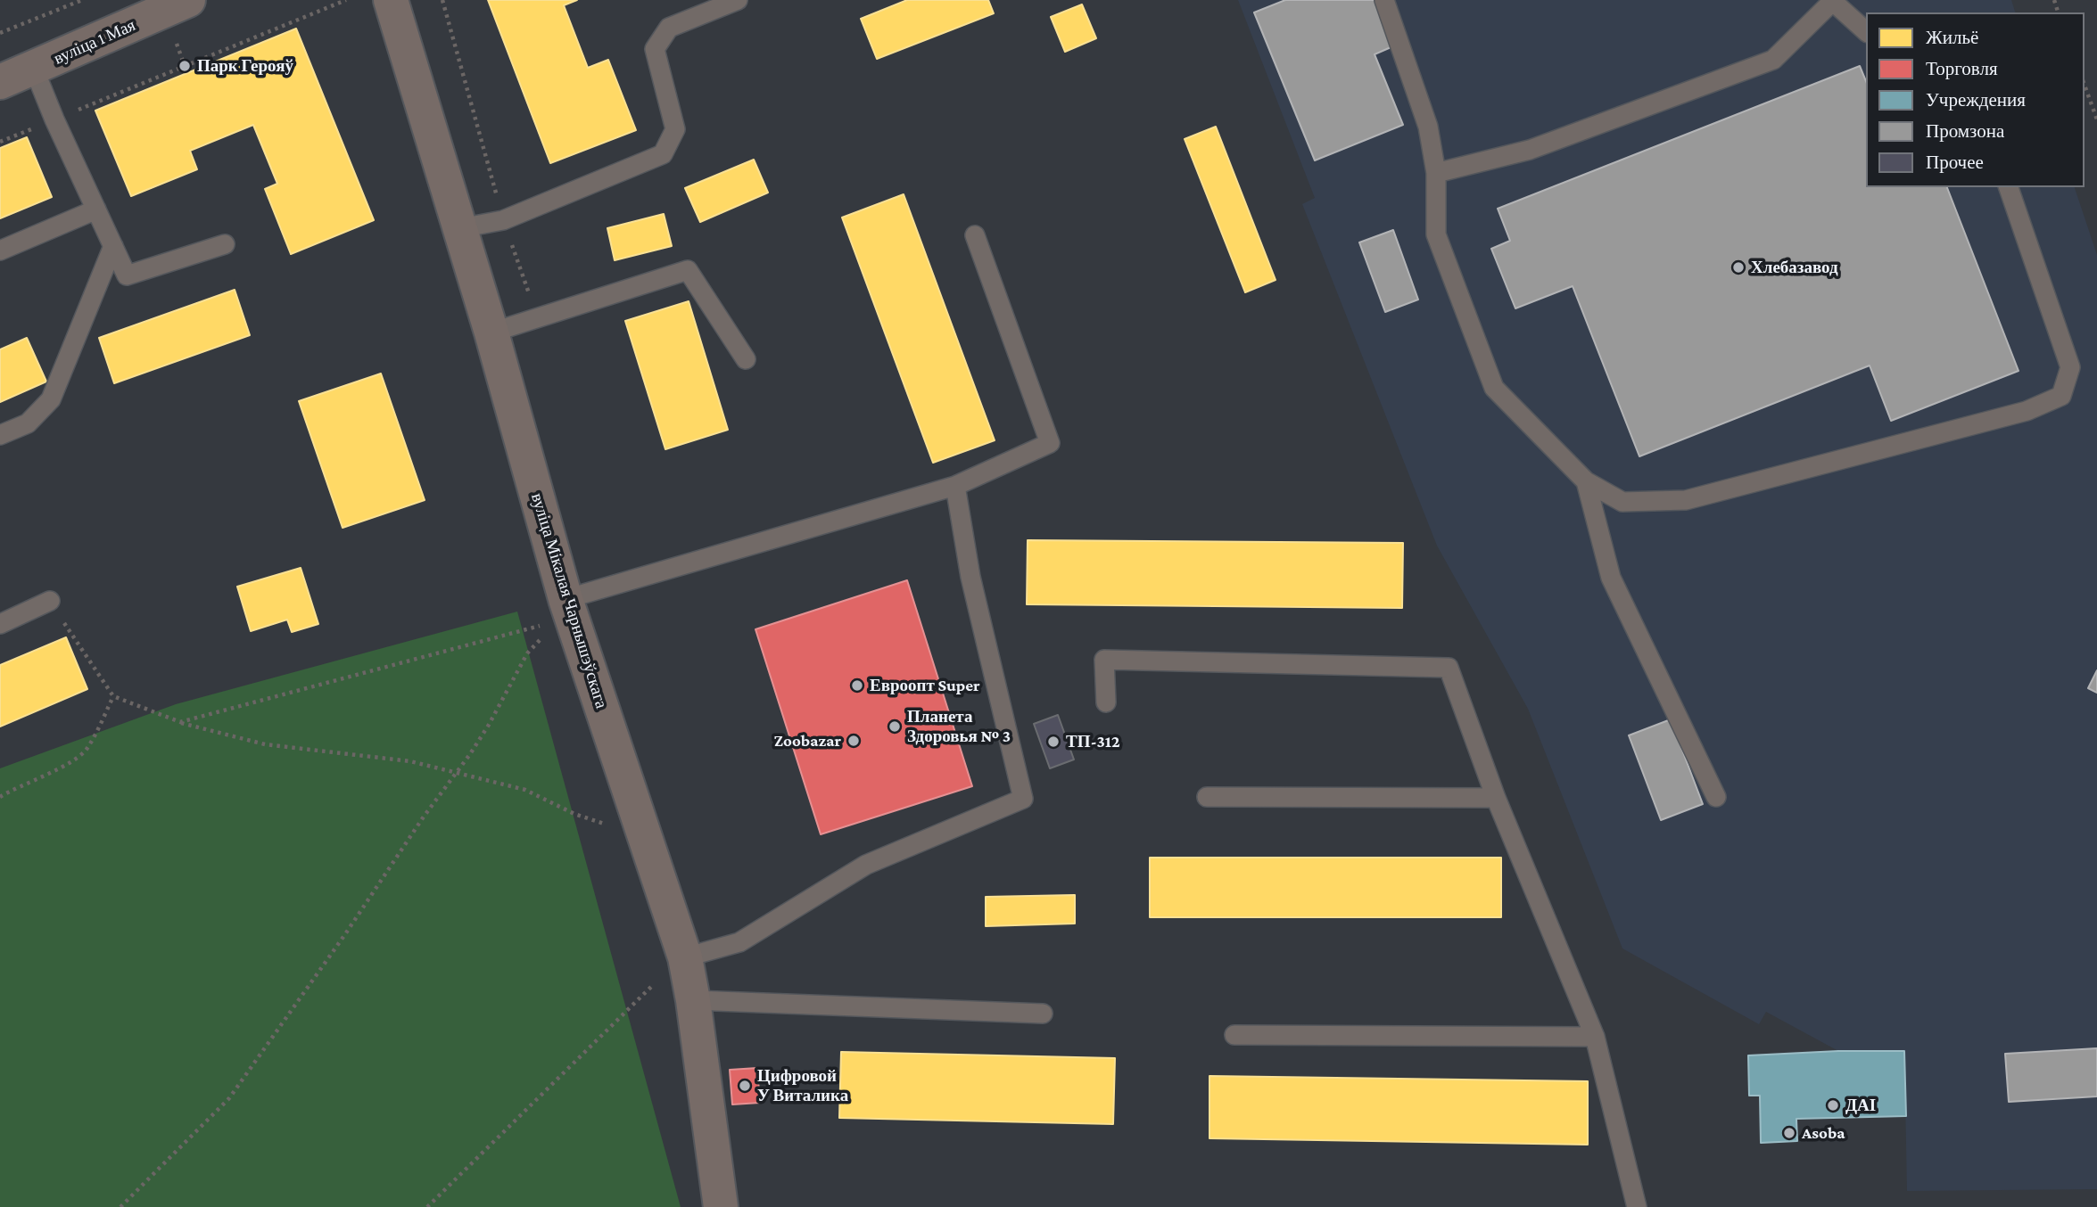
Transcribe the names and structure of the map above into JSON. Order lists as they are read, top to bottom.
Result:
{
  "streets": {
    "street": ["вуліца 1 Мая", "вуліца Мікалая Чарнышэўскага"]
  },
  "places": [
    "Парк Герояў",
    "Хлебазавод",
    "Евроопт Super",
    "Планета Здоровья № 3",
    "Zoobazar",
    "ТП-312",
    "Цифровой У Виталика",
    "ДАІ",
    "Asoba"
  ],
  "legend": [
    "Жильё",
    "Торговля",
    "Учреждения",
    "Промзона",
    "Прочее"
  ]
}
